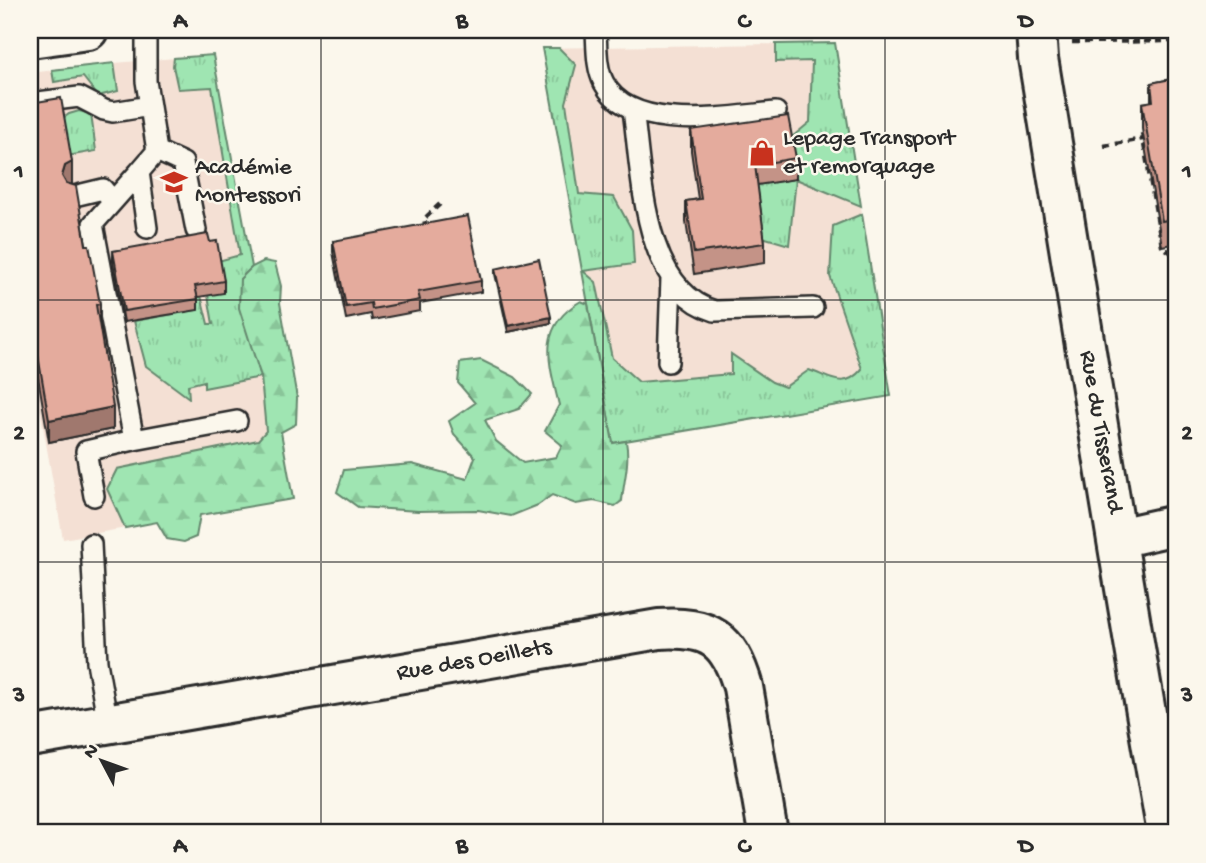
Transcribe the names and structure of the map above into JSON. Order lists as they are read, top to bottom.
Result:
{
  "streets": {
    "street": ["Rue du Tisserand", "Rue des Oeillets"]
  },
  "places": {
    "shop": ["Lepage Transport et remorquage"],
    "school or university": ["Académie Montessori"]
  },
  "north": "top left",
  "grid": {
    "columns": [
      "A",
      "B",
      "C",
      "D"
    ],
    "rows": ["1", "2", "3"]
  }
}
